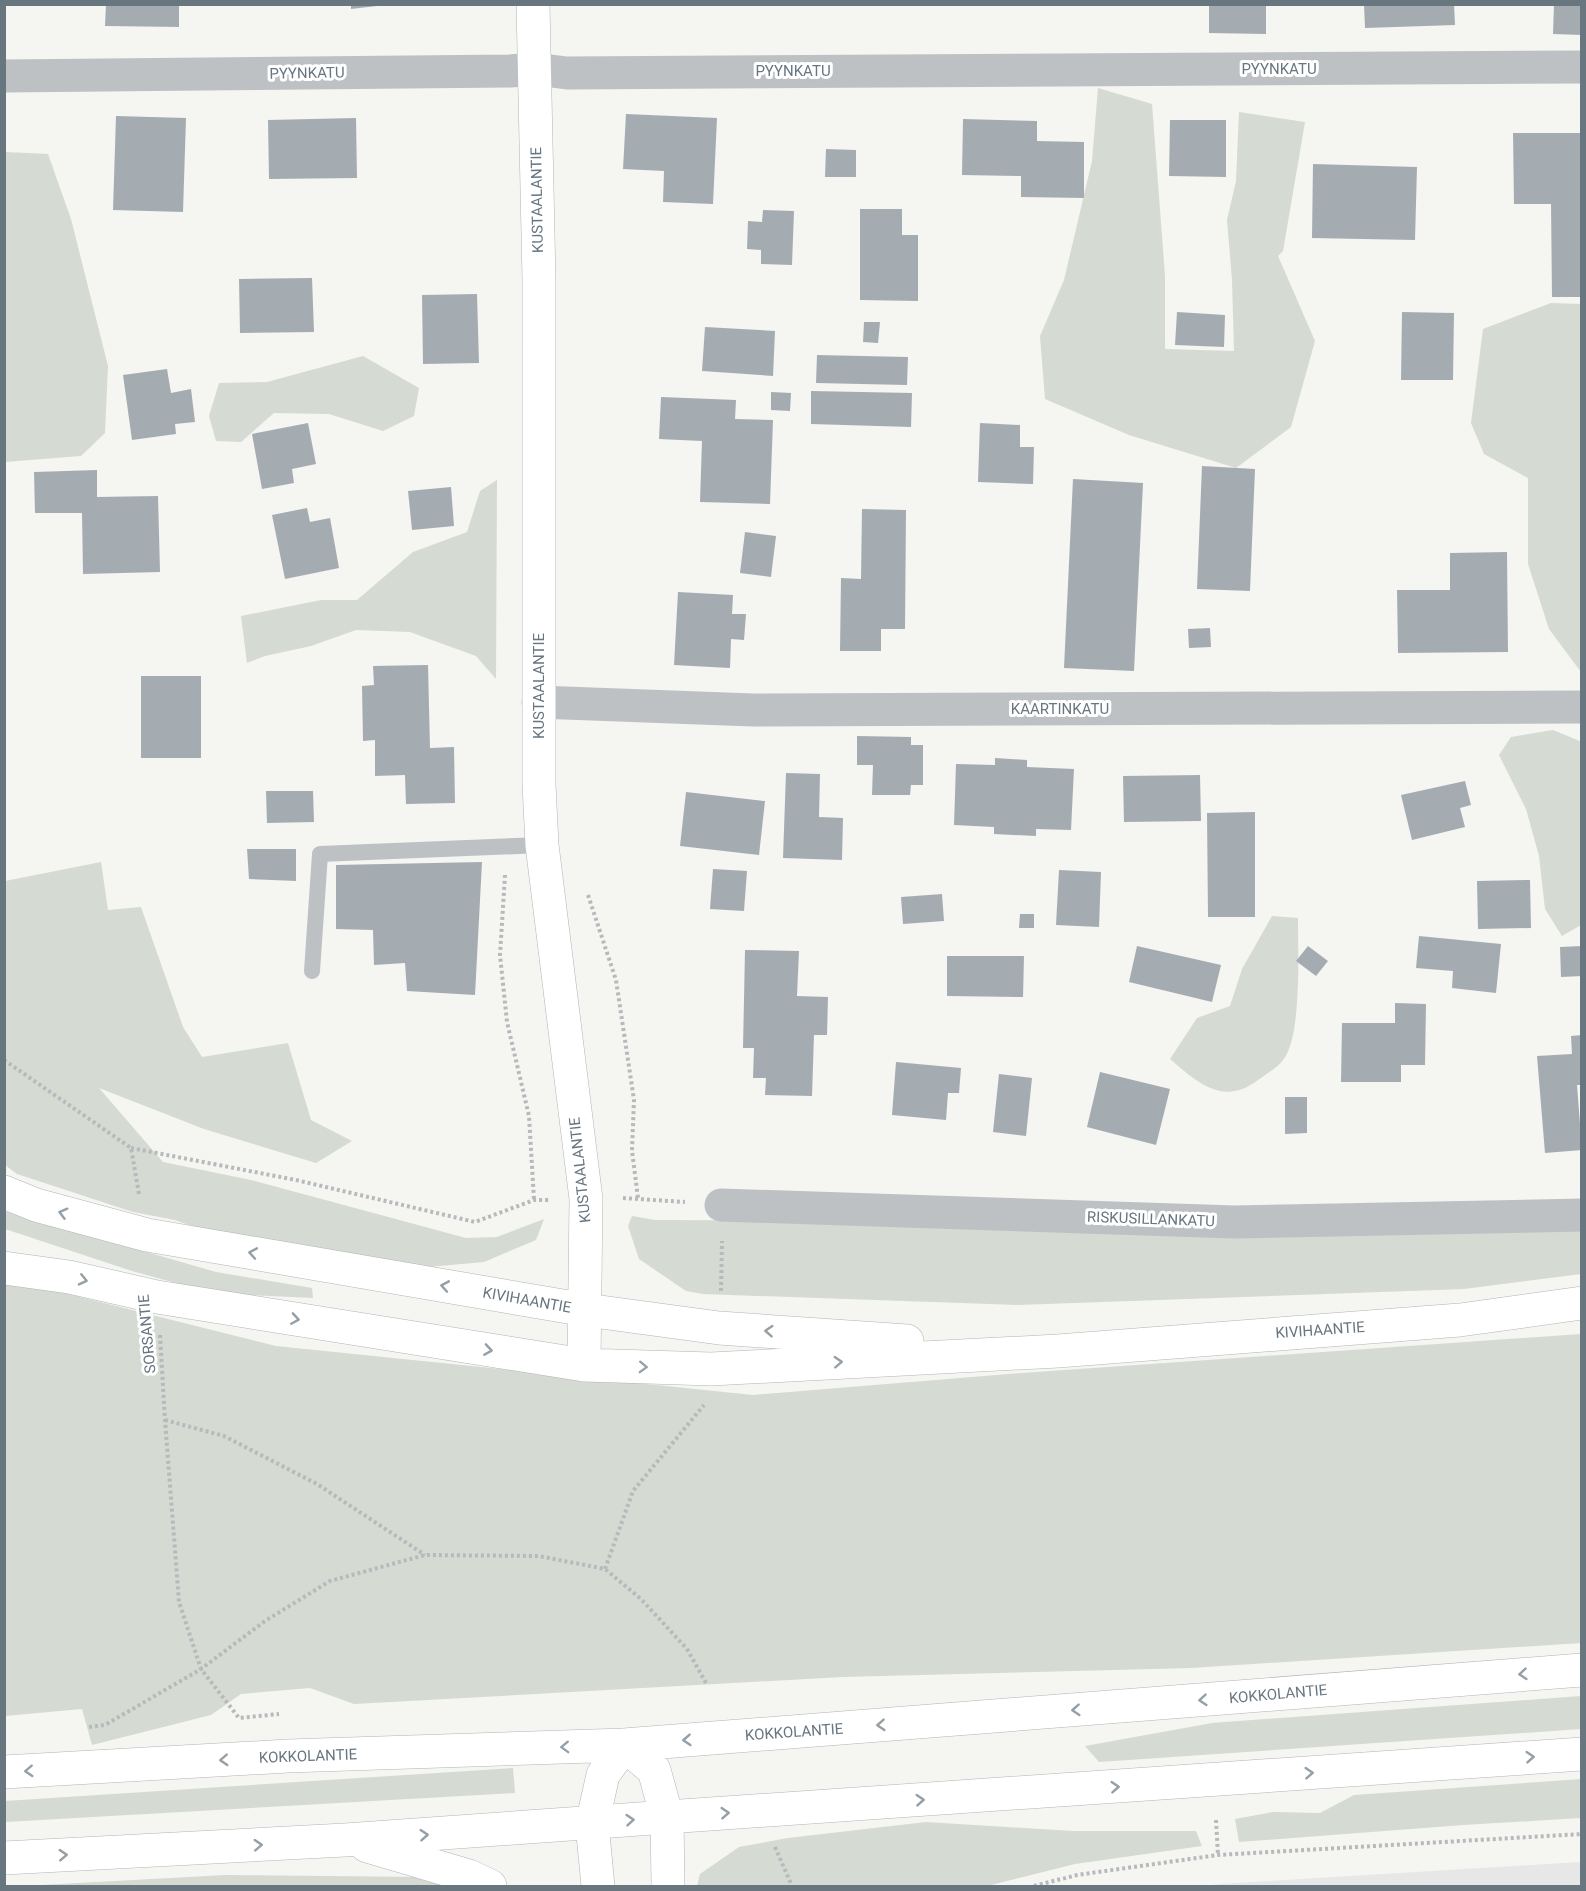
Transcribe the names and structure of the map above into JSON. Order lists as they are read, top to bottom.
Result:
{
  "streets": {
    "main road": ["KUSTAALANTIE", "KIVIHAANTIE", "KOKKOLANTIE"],
    "street": ["PYYNKATU", "KAARTINKATU", "RISKUSILLANKATU"],
    "path": ["SORSANTIE"]
  },
  "crossings": [
    ["PYYNKATU", "KUSTAALANTIE"],
    ["KUSTAALANTIE", "KAARTINKATU"],
    ["KUSTAALANTIE", "KIVIHAANTIE"],
    ["KIVIHAANTIE", "SORSANTIE"]
  ]
}
